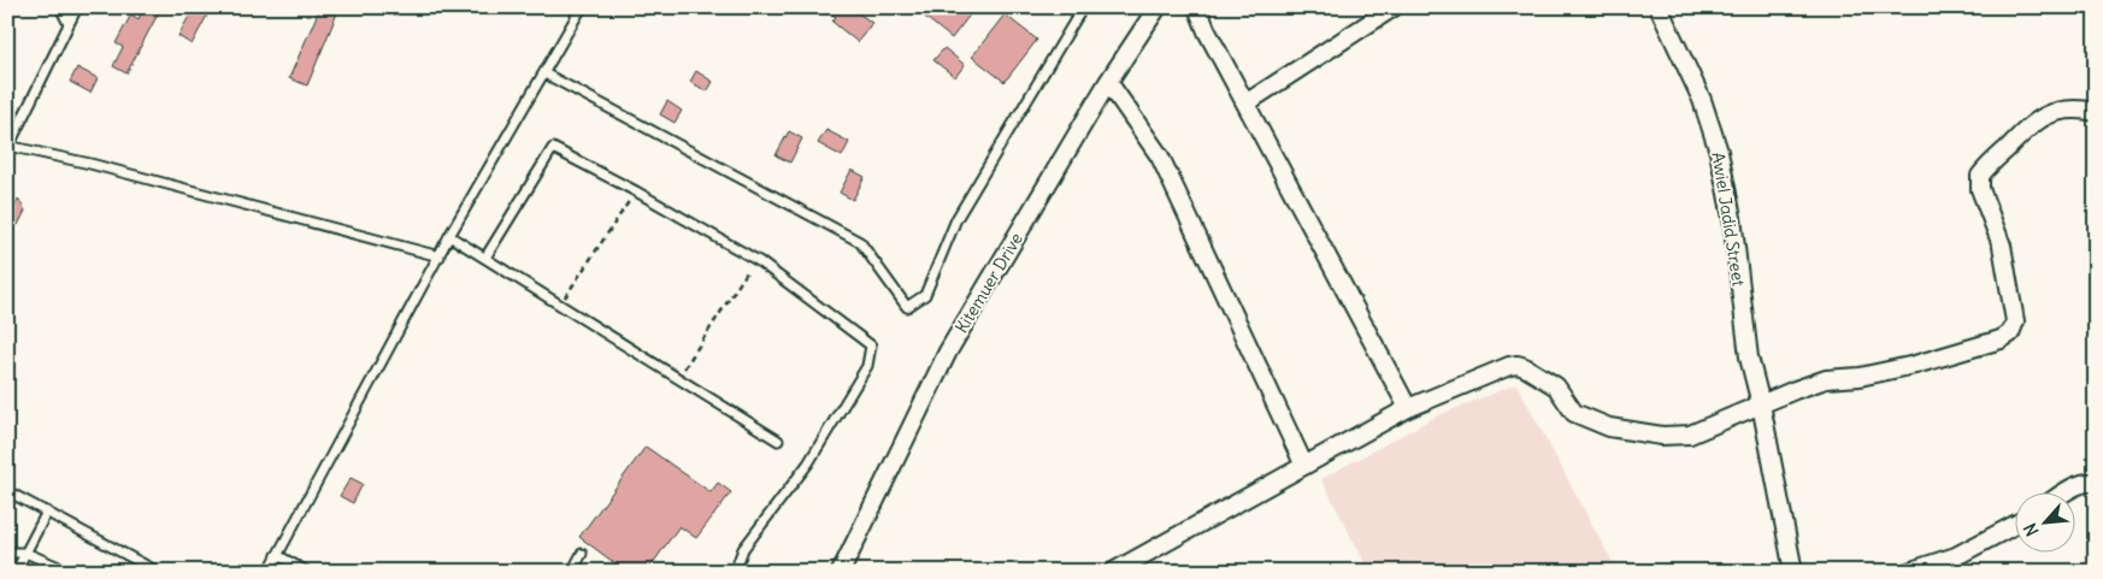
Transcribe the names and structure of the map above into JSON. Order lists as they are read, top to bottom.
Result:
{
  "streets": {
    "street": ["Awiel Jadid Street", "Kitemuer Drive"]
  },
  "north": "bottom left"
}
